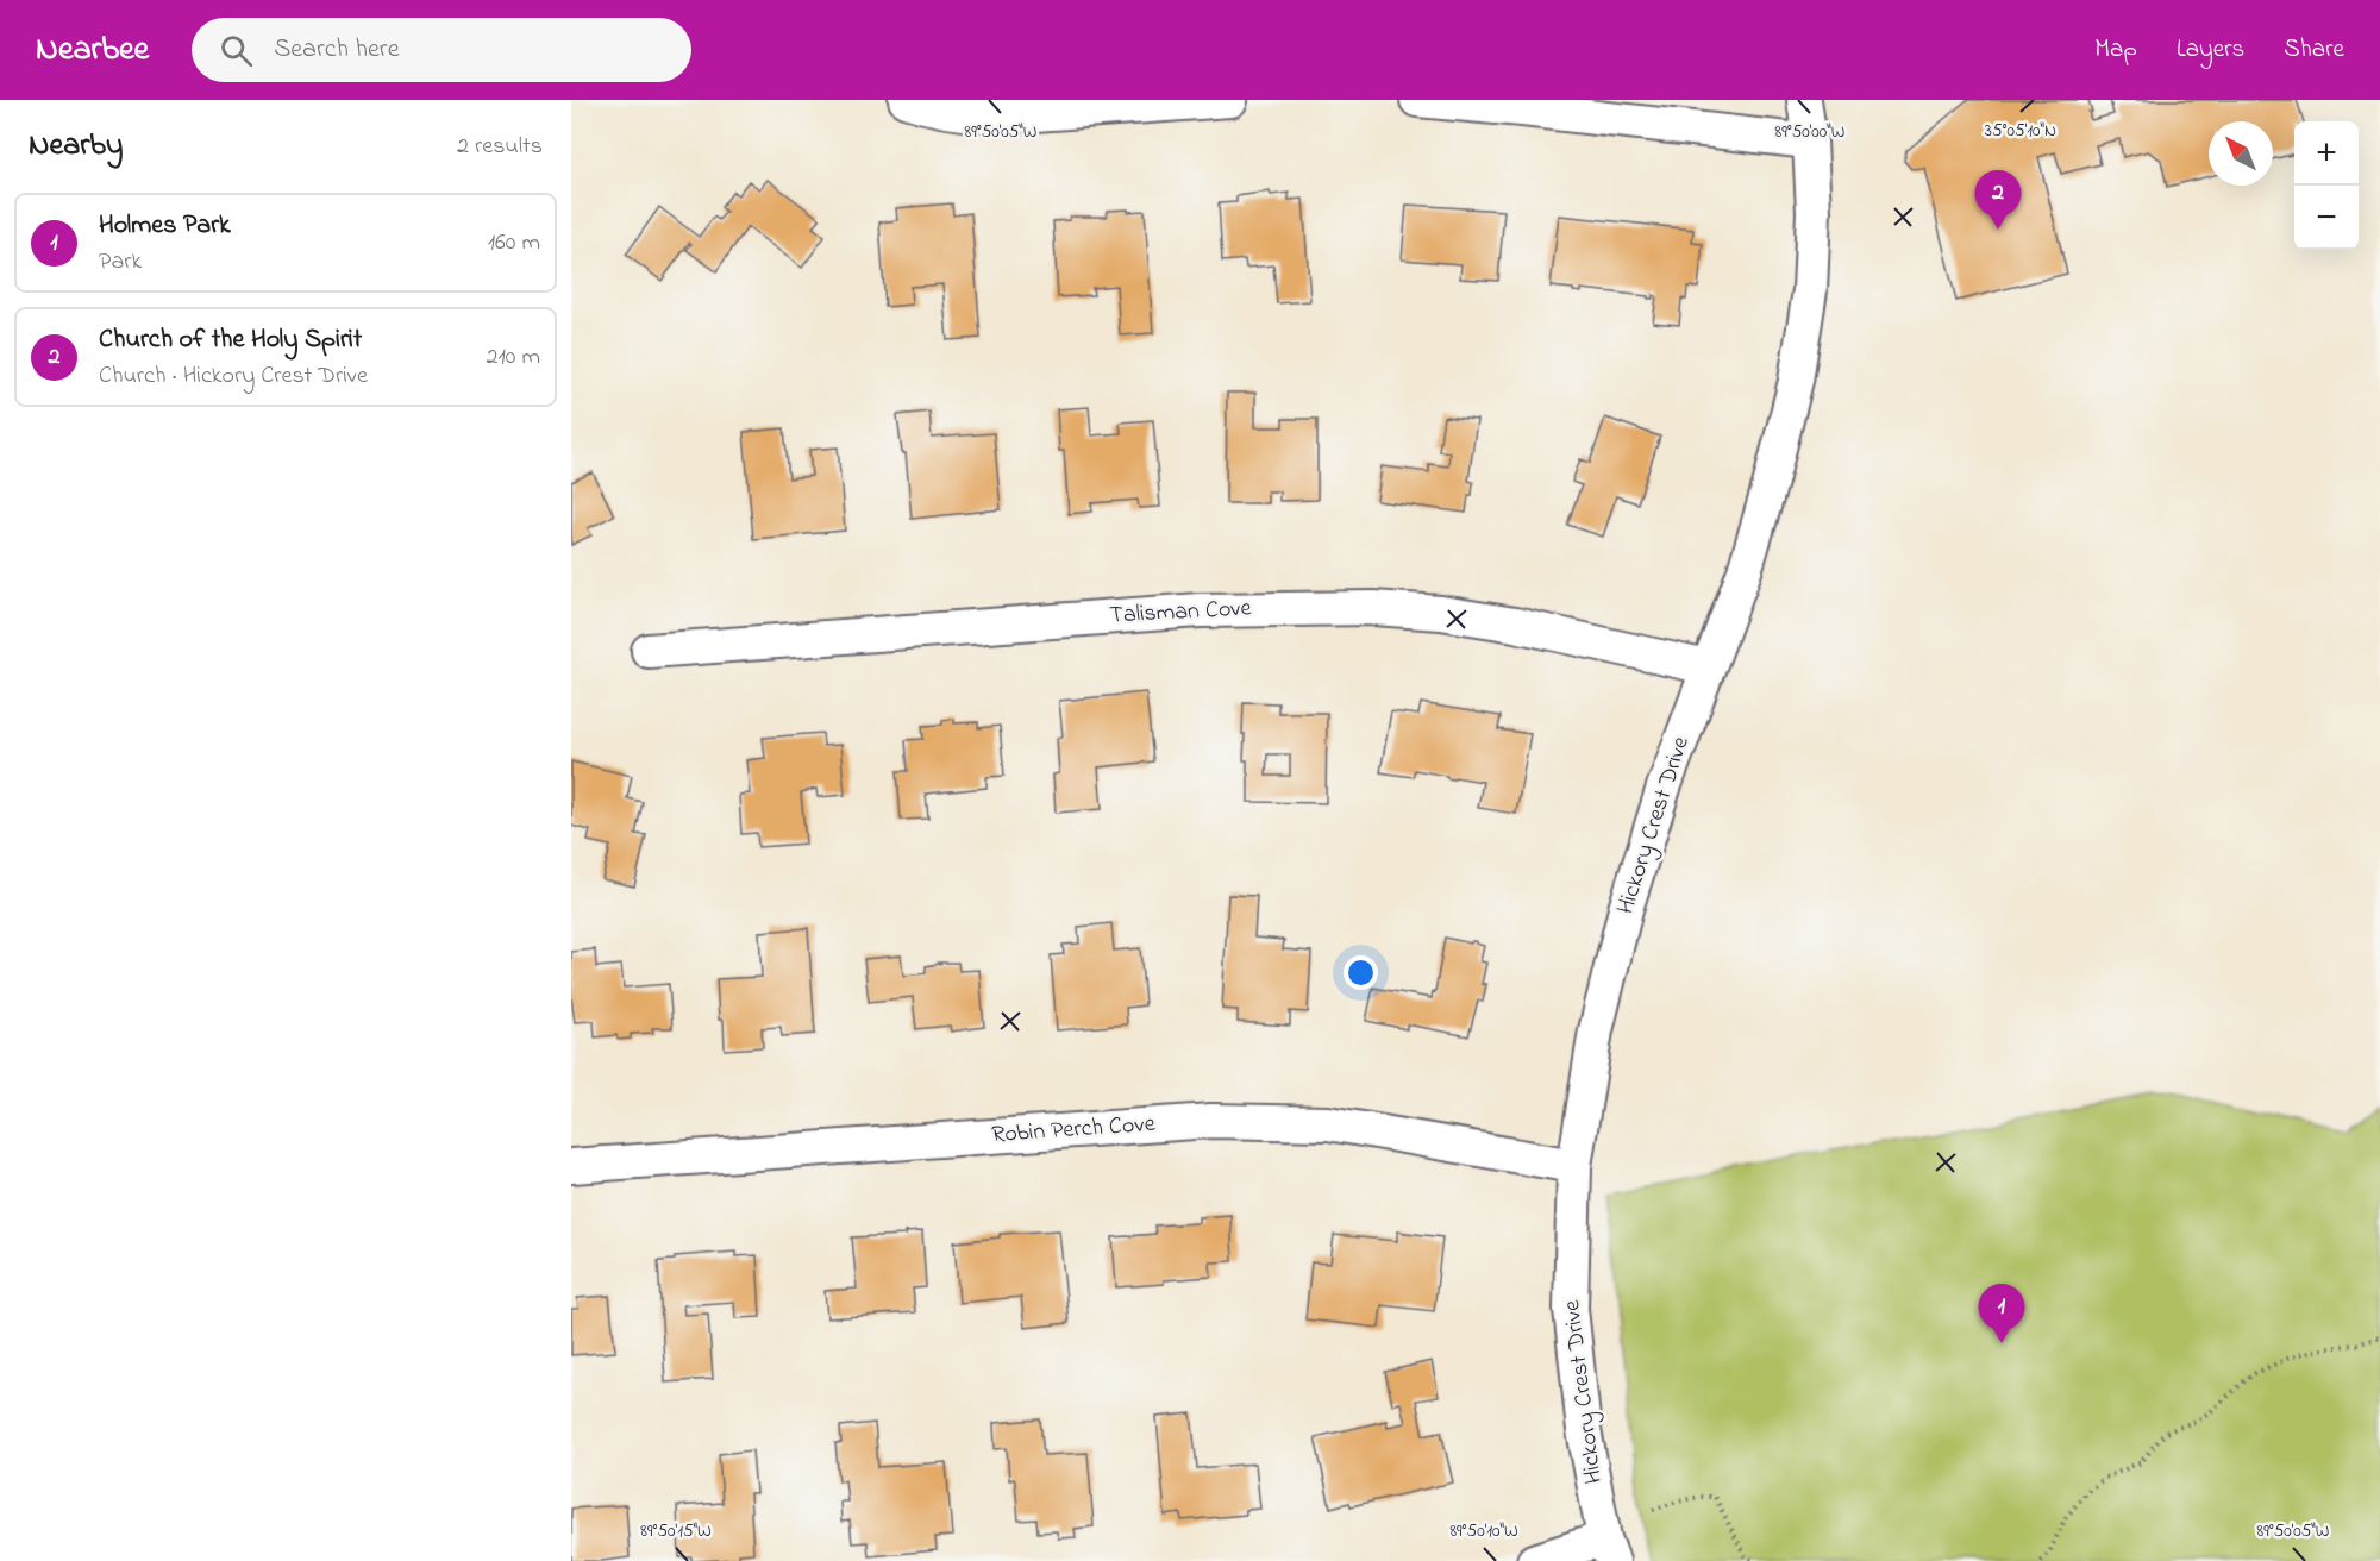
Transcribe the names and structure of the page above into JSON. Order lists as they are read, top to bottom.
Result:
{
  "streets": {
    "street": ["Talisman Cove", "Hickory Crest Drive", "Robin Perch Cove"]
  },
  "crossings": [
    ["Talisman Cove", "Hickory Crest Drive"],
    ["Hickory Crest Drive", "Robin Perch Cove"]
  ],
  "north": "top left",
  "page": {
    "header": "Nearbee",
    "search": "Search here",
    "nav": ["Map", "Layers", "Share"],
    "heading": ["Nearby", "2 results"],
    "map_buttons": ["+", "−"],
    "pins": ["2", "1"],
    "list": [
      {
        "mark": "1",
        "name": "Holmes Park",
        "note": "Park",
        "value": "160 m"
      },
      {
        "mark": "2",
        "name": "Church of the Holy Spirit",
        "note": "Church · Hickory Crest Drive",
        "value": "210 m"
      }
    ]
  },
  "coordinates": [
    "35°05'10\"N",
    "89°50'05\"W",
    "89°50'00\"W",
    "89°50'15\"W",
    "89°50'10\"W"
  ]
}
